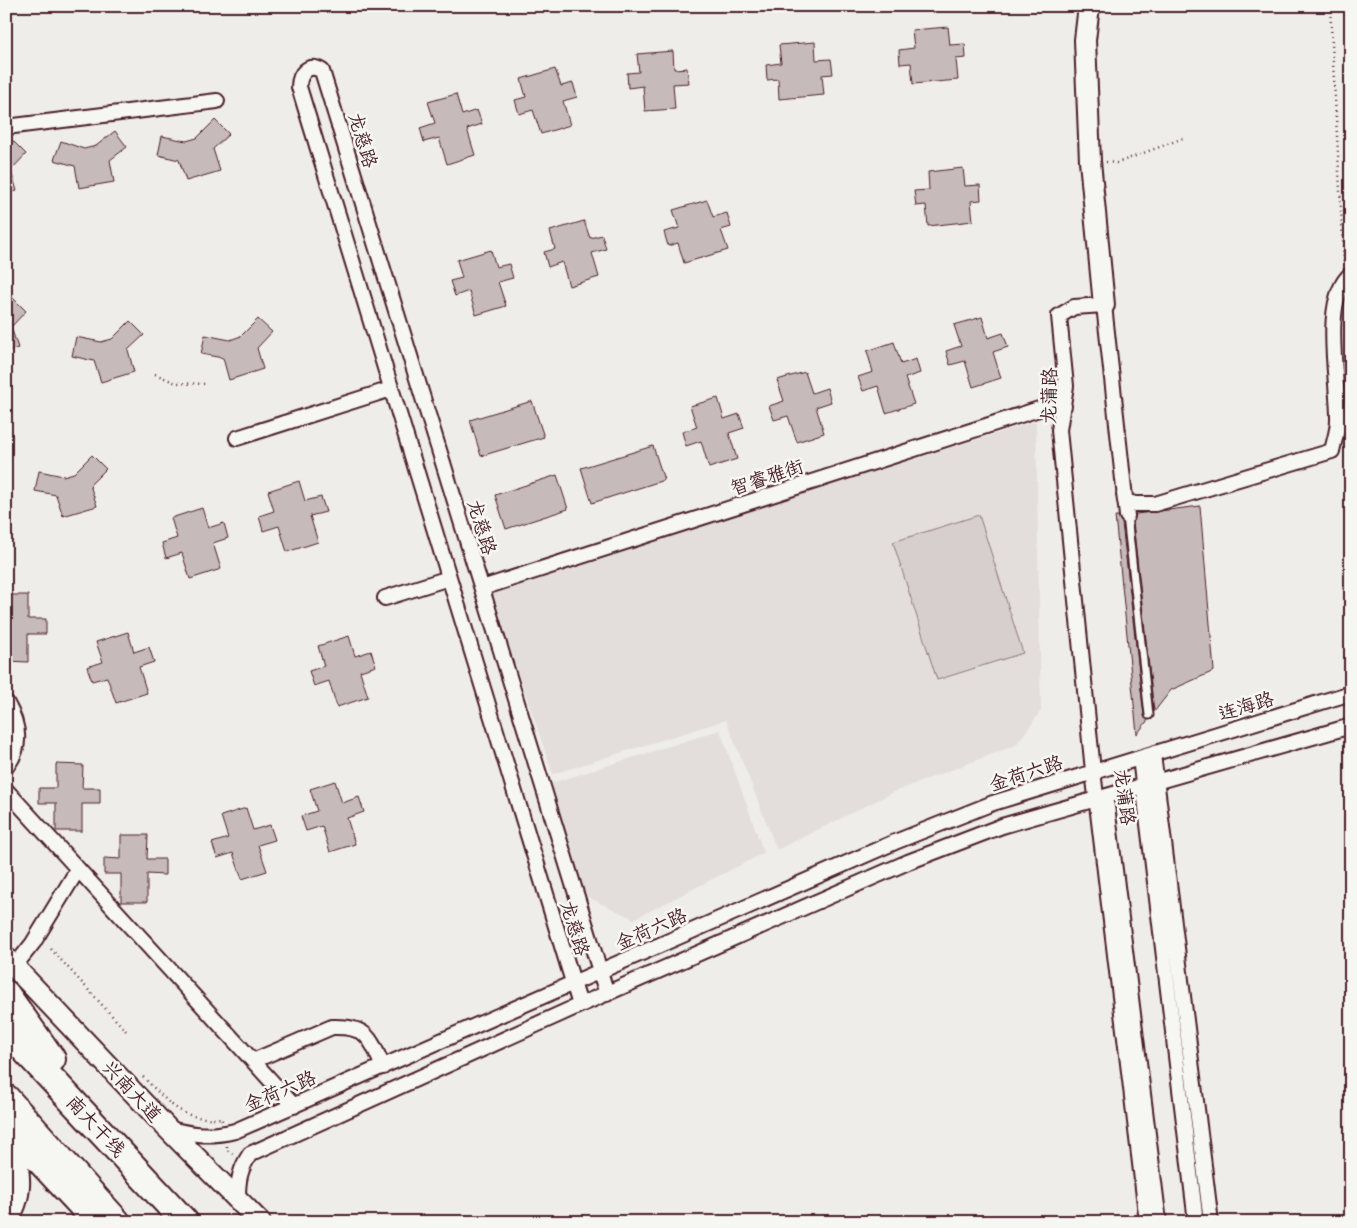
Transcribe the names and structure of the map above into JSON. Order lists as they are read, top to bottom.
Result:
{
  "streets": {
    "highway": ["南大干线"],
    "main road": ["兴南大道"],
    "street": [
      "龙慈路",
      "龙蒲路",
      "智睿雅街",
      "连海路",
      "金荷六路"
    ]
  },
  "crossings": [
    ["龙慈路", "智睿雅街"],
    ["龙慈路", "金荷六路"],
    ["龙蒲路", "智睿雅街"],
    ["龙蒲路", "连海路"],
    ["龙蒲路", "金荷六路"],
    ["连海路", "金荷六路"],
    ["金荷六路", "兴南大道"]
  ]
}
